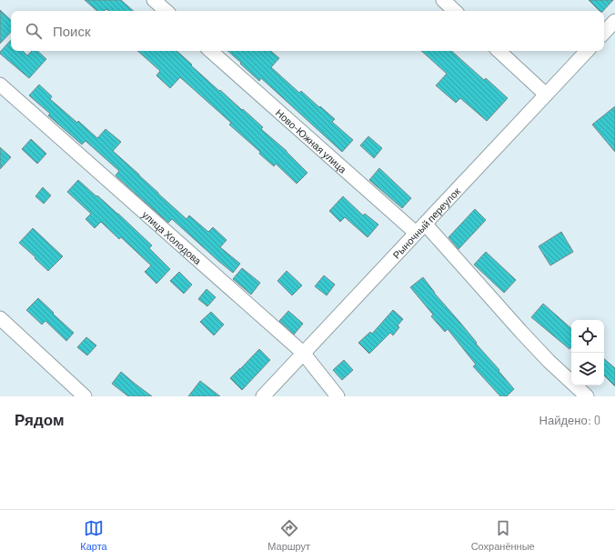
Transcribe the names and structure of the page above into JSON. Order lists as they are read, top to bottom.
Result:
{
  "streets": {
    "street": ["Ново-Южная улица", "Рыночный переулок", "улица Холодова"]
  },
  "crossings": [
    ["Ново-Южная улица", "Рыночный переулок"],
    ["Рыночный переулок", "улица Холодова"]
  ],
  "page": {
    "search": "Поиск",
    "heading": ["Рядом", "Найдено: 0"],
    "nav": ["Карта", "Маршрут", "Сохранённые"]
  }
}
